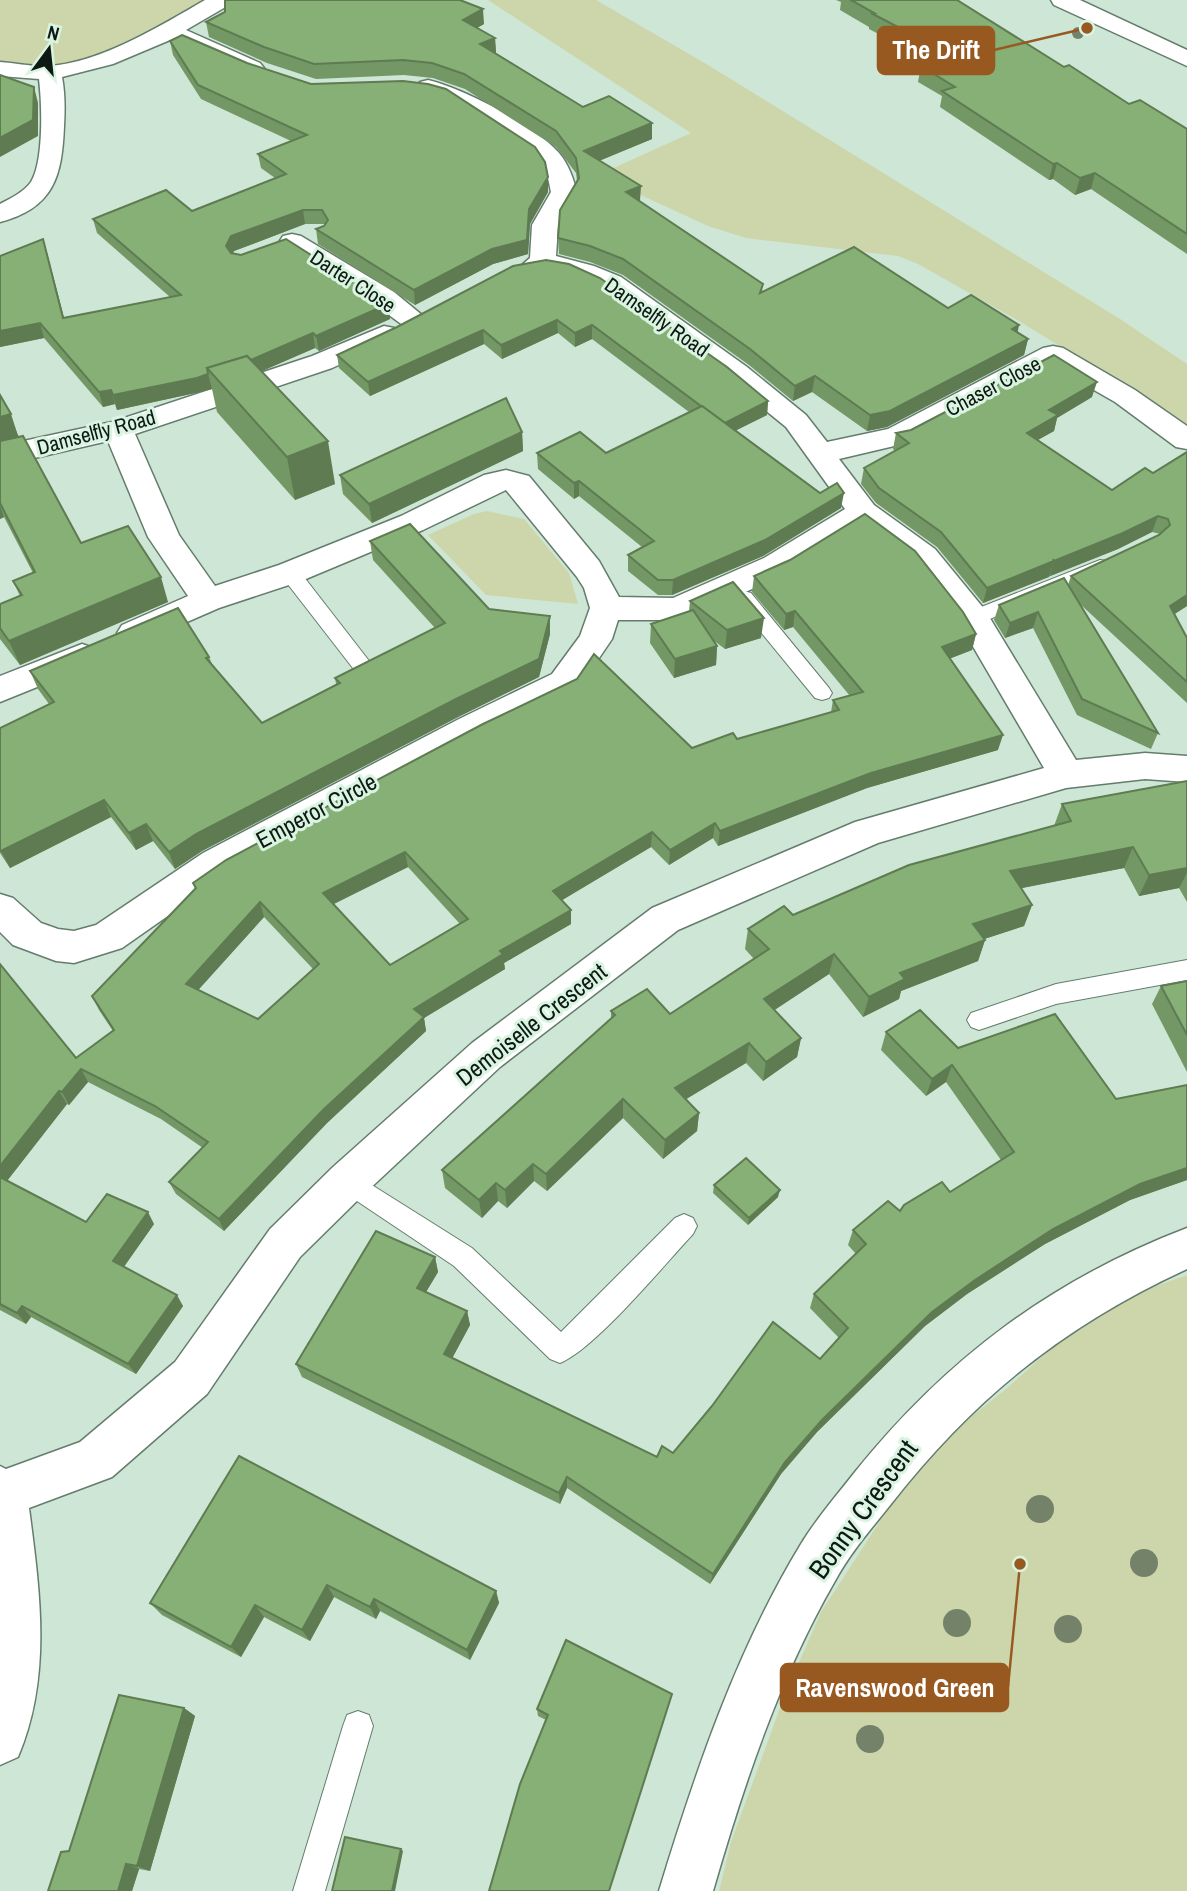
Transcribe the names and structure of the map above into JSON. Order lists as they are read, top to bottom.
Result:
{
  "streets": {
    "street": [
      "Darter Close",
      "Damselfly Road",
      "Chaser Close",
      "Emperor Circle",
      "Demoiselle Crescent",
      "Bonny Crescent"
    ]
  },
  "crossings": [
    ["Darter Close", "Damselfly Road"],
    ["Damselfly Road", "Chaser Close"],
    ["Damselfly Road", "Demoiselle Crescent"]
  ],
  "places": ["The Drift", "Ravenswood Green"],
  "north": "top"
}
